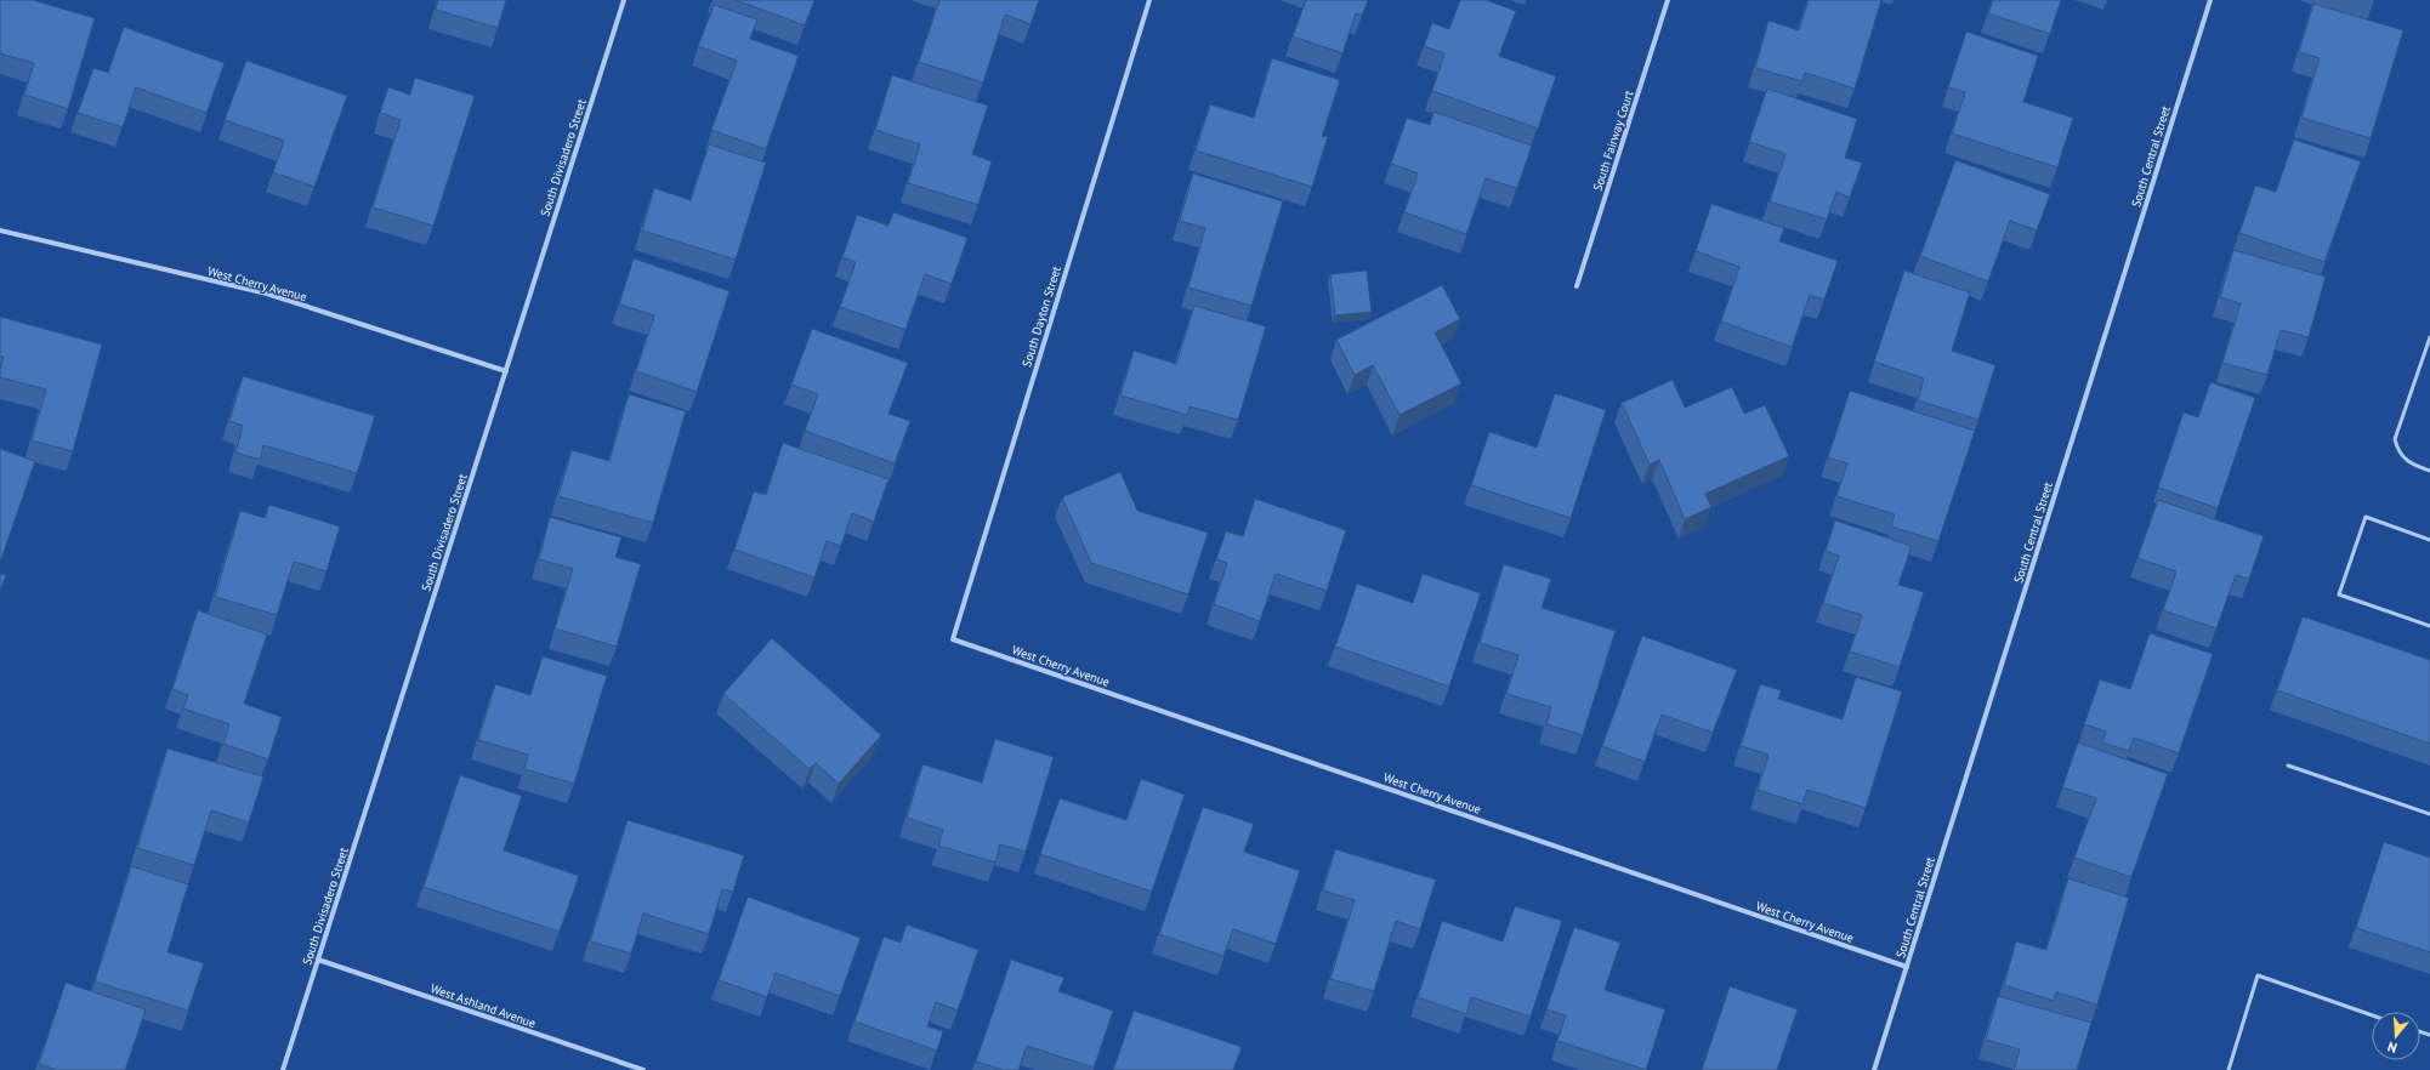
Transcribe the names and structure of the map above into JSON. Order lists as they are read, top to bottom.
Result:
{
  "streets": {
    "street": [
      "South Fairway Court",
      "South Central Street",
      "South Divisadero Street",
      "West Cherry Avenue",
      "South Dayton Street",
      "West Ashland Avenue"
    ]
  },
  "crossings": [
    ["South Central Street", "West Cherry Avenue"],
    ["South Divisadero Street", "West Cherry Avenue"],
    ["South Divisadero Street", "West Ashland Avenue"],
    ["West Cherry Avenue", "South Dayton Street"]
  ],
  "north": "bottom"
}
